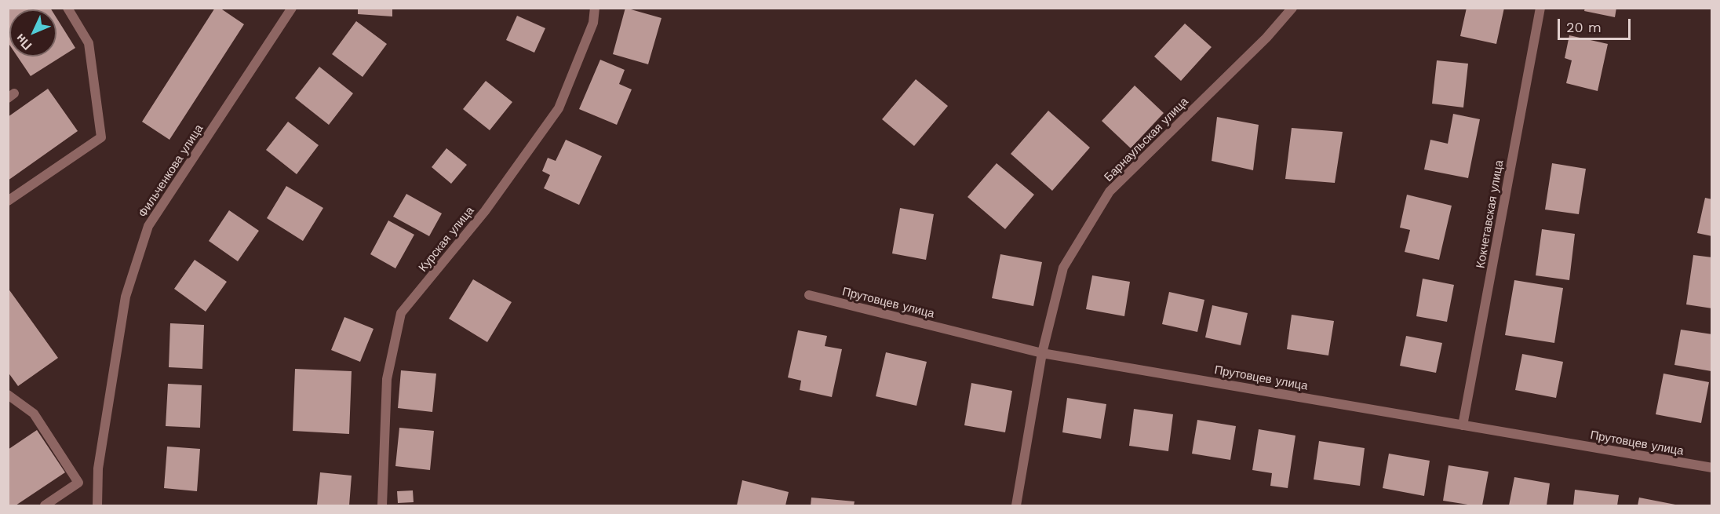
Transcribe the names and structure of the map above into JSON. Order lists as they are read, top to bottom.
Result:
{
  "streets": {
    "street": [
      "Барнаульская улица",
      "Фильченкова улица",
      "Кокчетавская улица",
      "Курская улица",
      "Прутовцев улица"
    ]
  },
  "crossings": [
    ["Барнаульская улица", "Прутовцев улица"],
    ["Кокчетавская улица", "Прутовцев улица"]
  ],
  "scale_bar": "20 m",
  "north": "bottom left"
}
